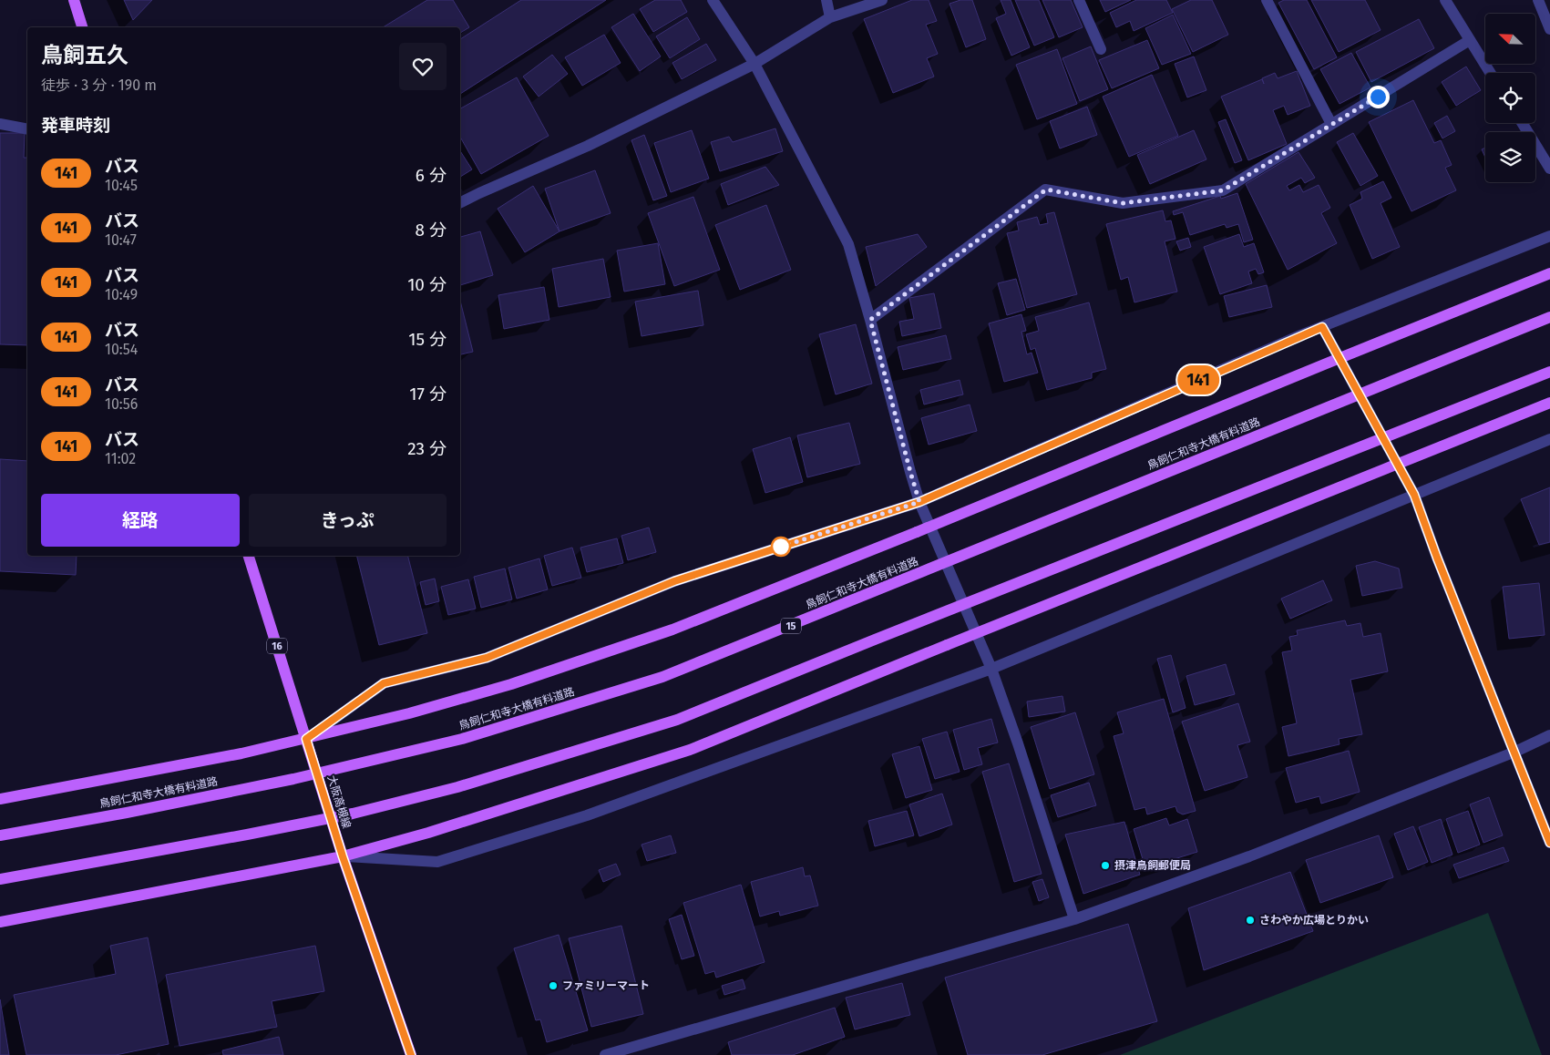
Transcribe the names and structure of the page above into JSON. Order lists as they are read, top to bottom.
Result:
{
  "streets": {
    "main road": [
      "鳥飼仁和寺大橋有料道路",
      "15",
      "16",
      "大阪高槻線"
    ]
  },
  "places": ["摂津鳥飼郵便局", "さわやか広場とりかい", "ファミリーマート"],
  "lines": ["bus line 141"],
  "north": "top left",
  "page": {
    "on_map": "141",
    "heading": [
      ["鳥飼五久", "徒歩 · 3 分 · 190 m"],
      "発車時刻"
    ],
    "list": [
      {
        "mark": "141",
        "name": "バス",
        "note": "10:45",
        "value": "6 分"
      },
      {
        "mark": "141",
        "name": "バス",
        "note": "10:47",
        "value": "8 分"
      },
      {
        "mark": "141",
        "name": "バス",
        "note": "10:49",
        "value": "10 分"
      },
      {
        "mark": "141",
        "name": "バス",
        "note": "10:54",
        "value": "15 分"
      },
      {
        "mark": "141",
        "name": "バス",
        "note": "10:56",
        "value": "17 分"
      },
      {
        "mark": "141",
        "name": "バス",
        "note": "11:02",
        "value": "23 分"
      }
    ],
    "buttons": ["経路", "きっぷ"]
  }
}
